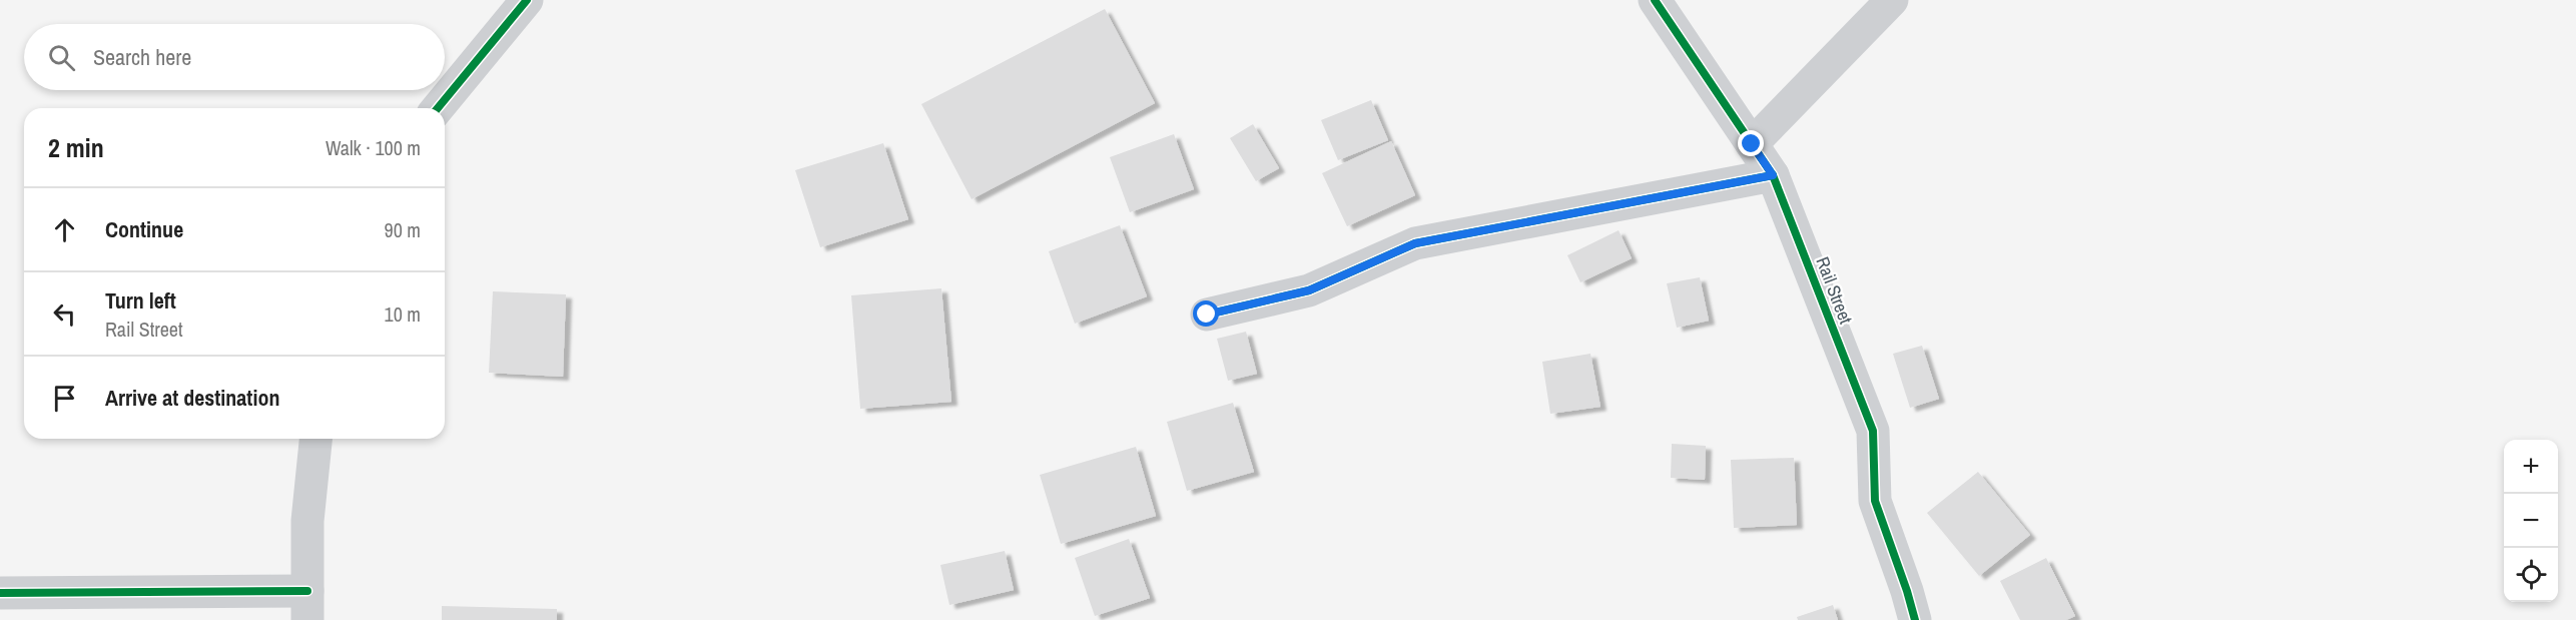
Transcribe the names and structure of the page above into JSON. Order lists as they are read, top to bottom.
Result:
{
  "streets": {
    "street": ["Rail Street"]
  },
  "page": {
    "search": "Search here",
    "heading": ["2 min", "Walk · 100 m"],
    "list": [
      ["Continue", "90 m"],
      ["Turn left", "Rail Street", "10 m"],
      "Arrive at destination"
    ],
    "map_buttons": ["+", "−"]
  }
}
